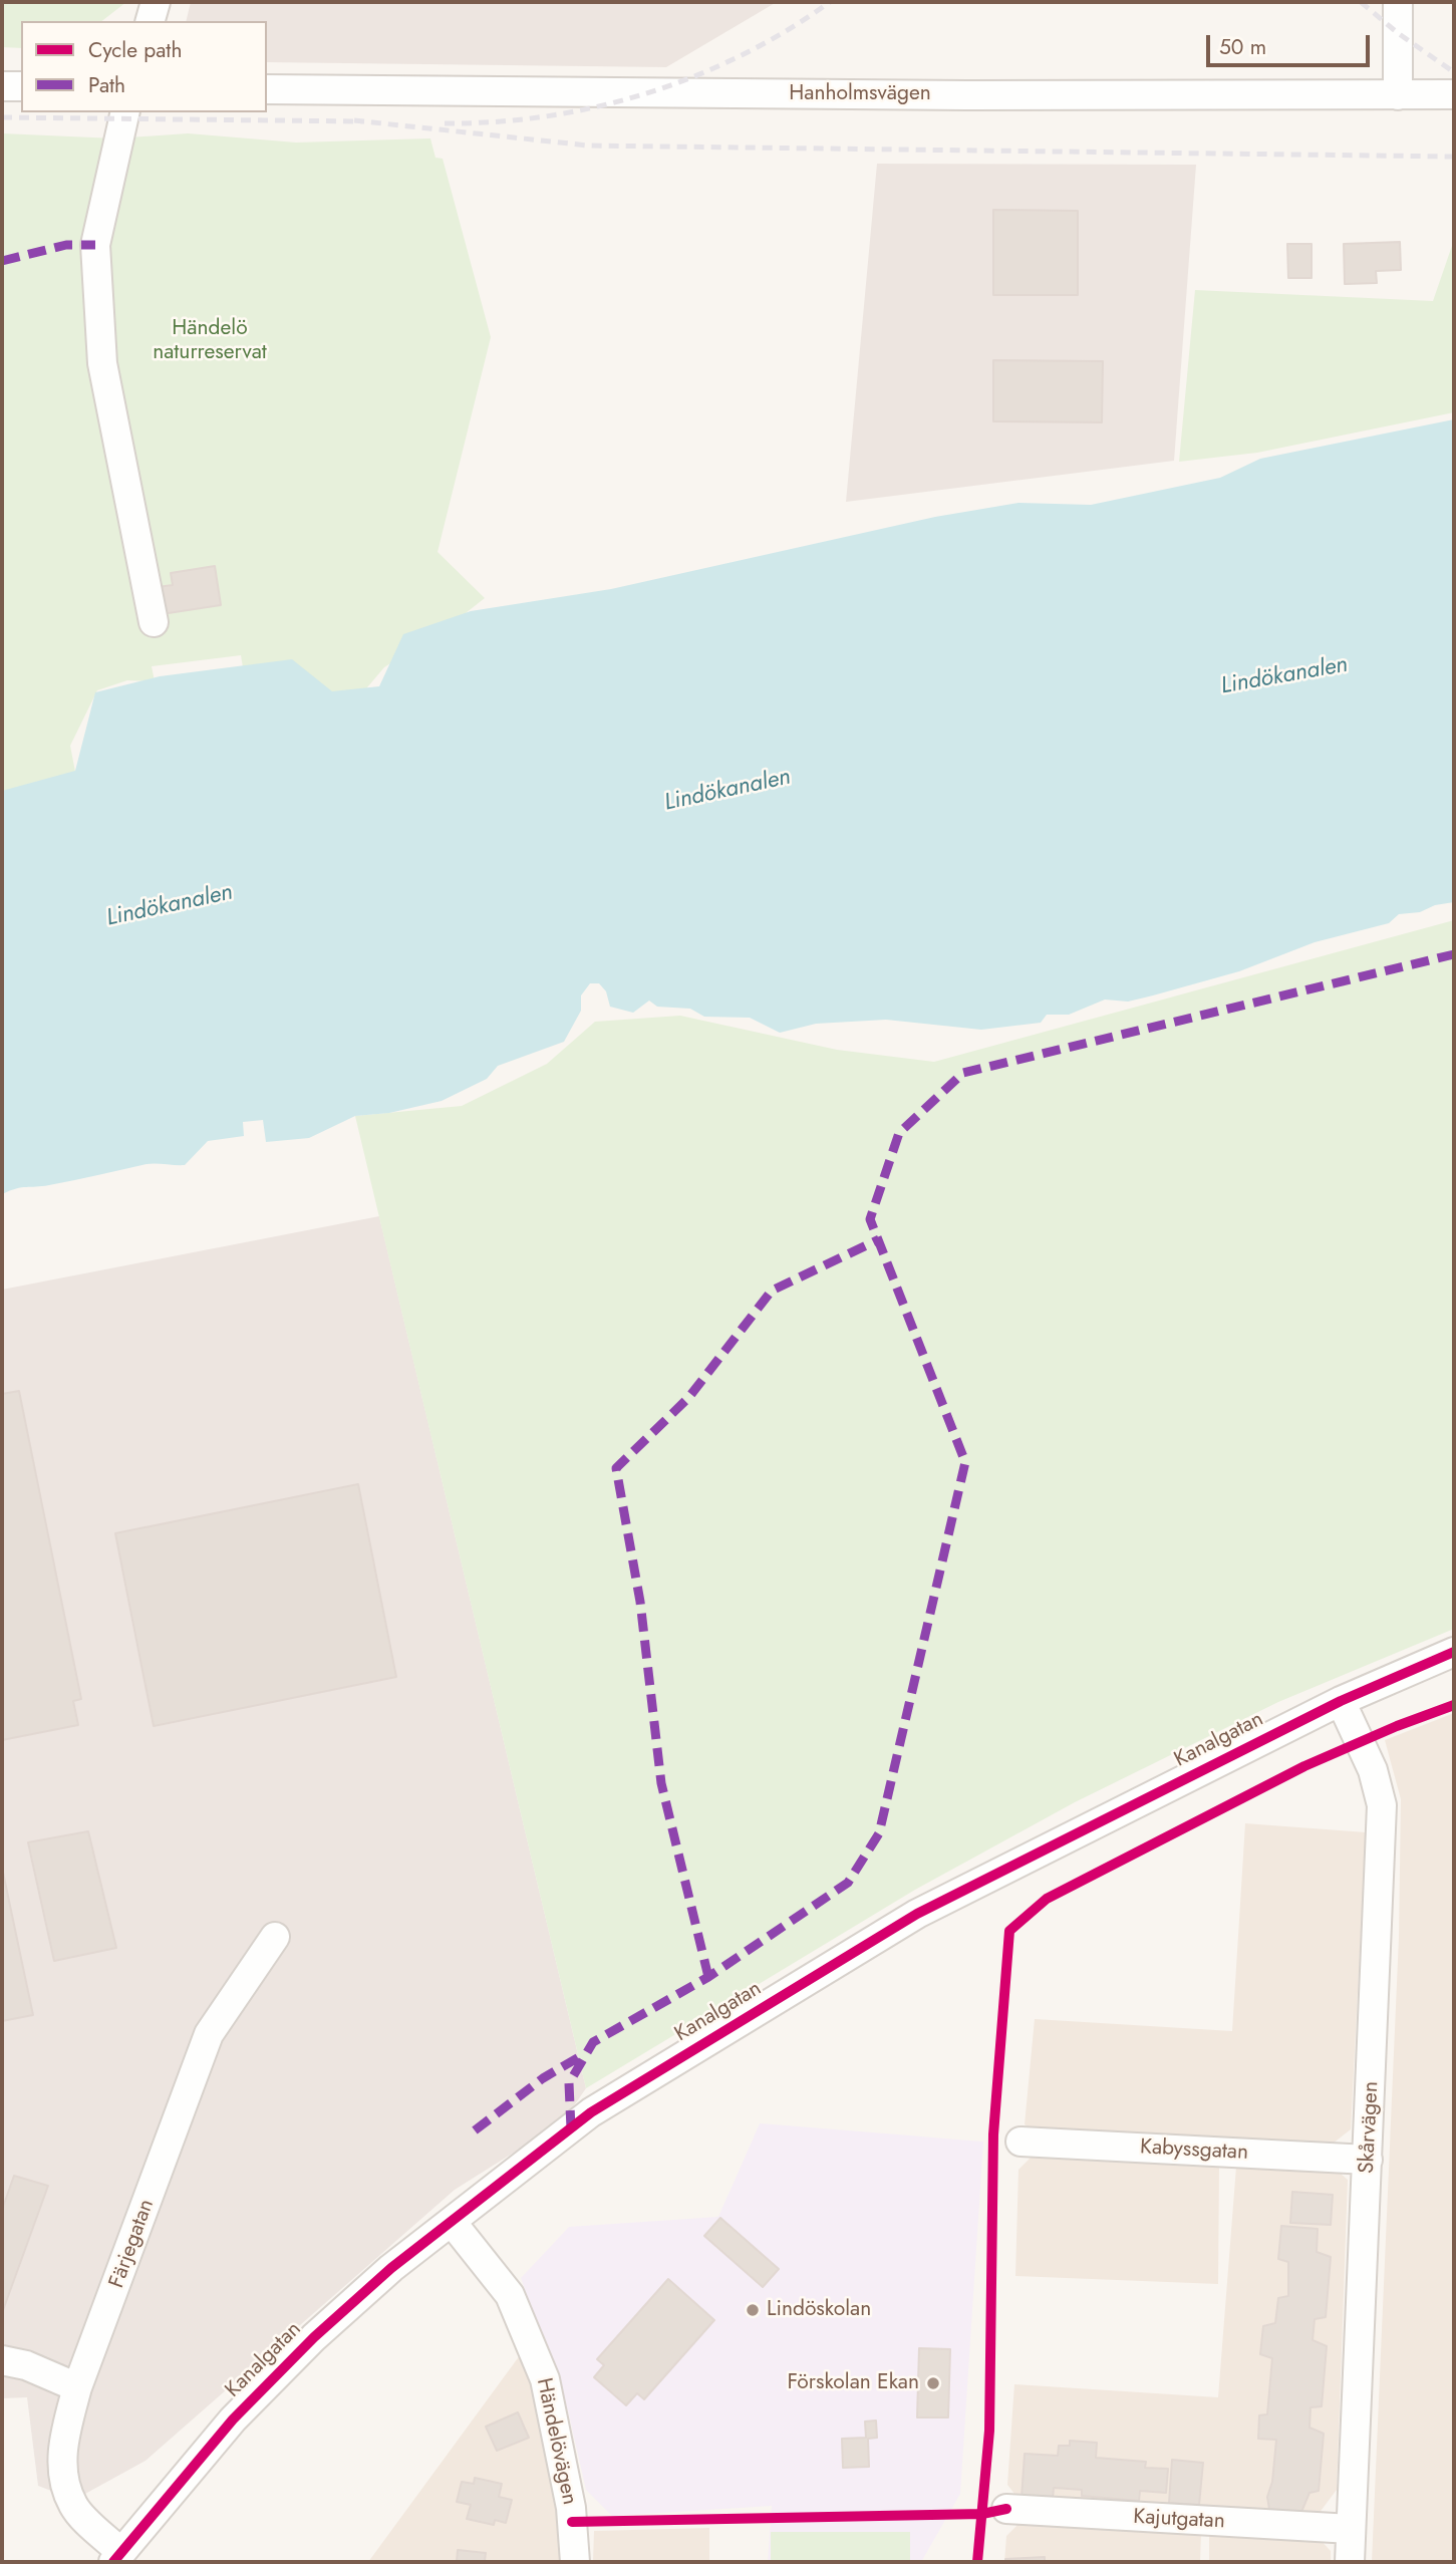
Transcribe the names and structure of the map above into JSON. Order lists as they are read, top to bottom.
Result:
{
  "streets": {
    "street": [
      "Hanholmsvägen",
      "Kanalgatan",
      "Skårvägen",
      "Kabyssgatan",
      "Färjegatan",
      "Händelövägen",
      "Kajutgatan"
    ]
  },
  "crossings": [
    ["Kanalgatan", "Skårvägen"],
    ["Kanalgatan", "Färjegatan"],
    ["Kanalgatan", "Händelövägen"],
    ["Skårvägen", "Kabyssgatan"],
    ["Skårvägen", "Kajutgatan"]
  ],
  "water": ["Lindökanalen"],
  "parks": ["Händelö naturreservat"],
  "places": ["Lindöskolan", "Förskolan Ekan"],
  "legend": ["Cycle path", "Path"],
  "scale_bar": "50 m"
}
